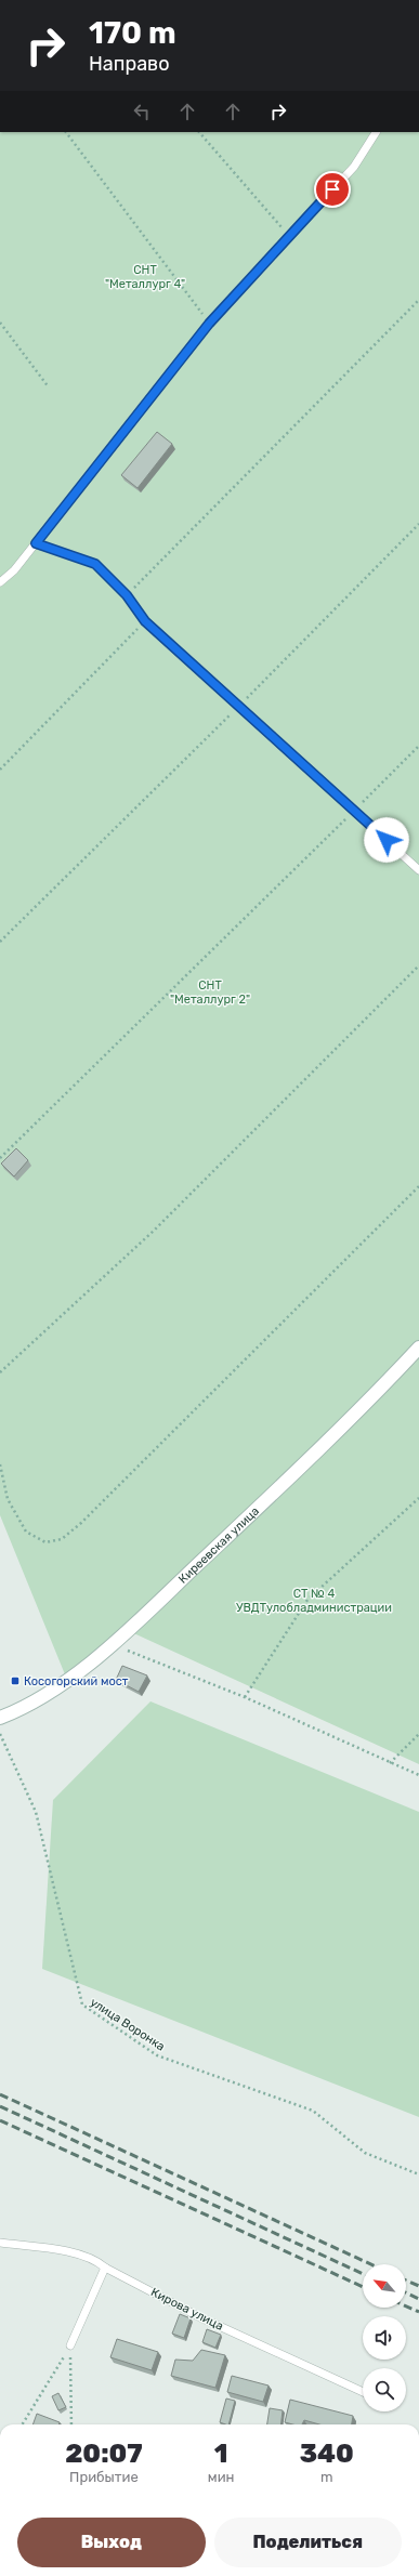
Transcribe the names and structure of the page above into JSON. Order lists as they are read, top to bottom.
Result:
{
  "streets": {
    "street": ["Киреевская улица"],
    "lane": ["Кирова улица"],
    "path": ["улица Воронка"]
  },
  "parks": ["СНТ \"Металлург 4\"", "СНТ \"Металлург 2\"", "СТ № 4 УВДТулобладминистрации"],
  "places": {
    "transit": ["Косогорский мост"]
  },
  "north": "top left",
  "page": {
    "turn": ["170 m", "Направо"],
    "eta": [
      "20:07",
      "Прибытие",
      "1",
      "мин",
      "340",
      "m"
    ],
    "buttons": ["Выход", "Поделиться"]
  }
}
